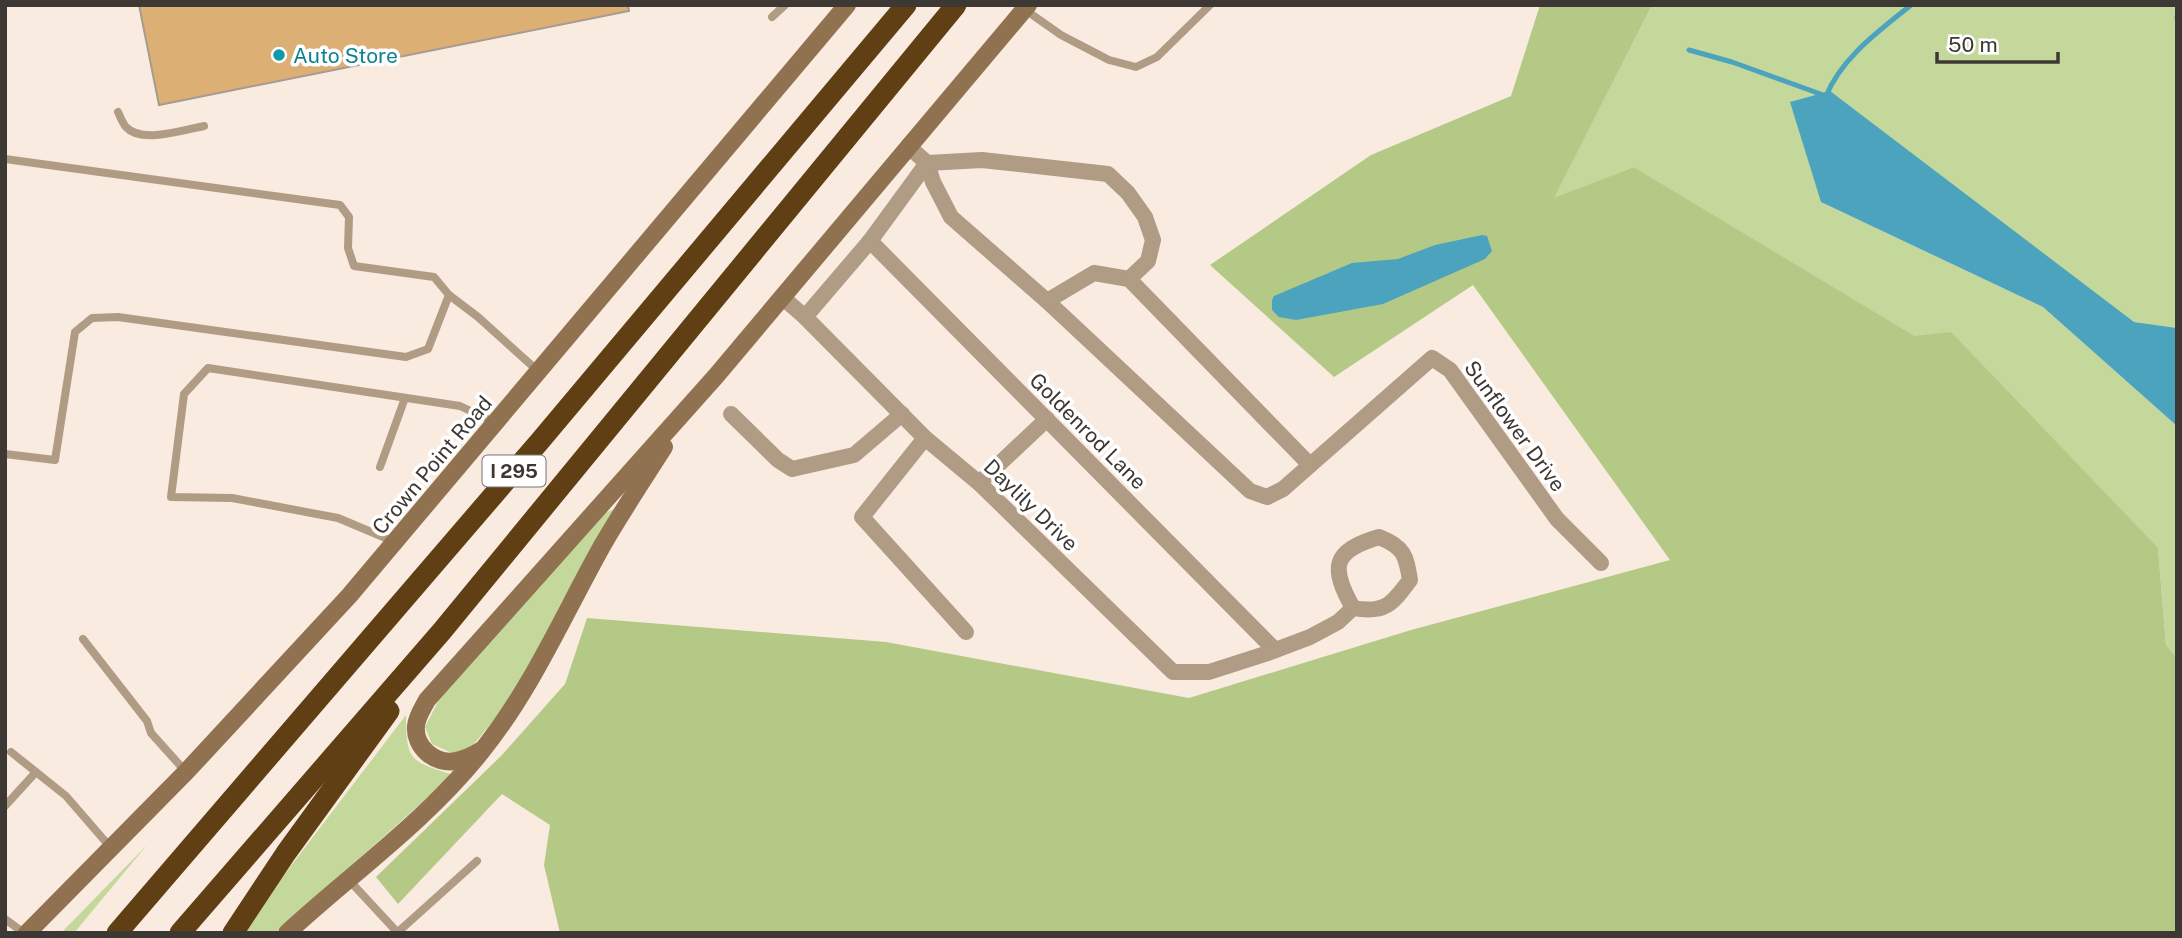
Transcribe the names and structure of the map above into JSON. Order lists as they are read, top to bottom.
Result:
{
  "streets": {
    "highway": ["I 295"],
    "main road": ["Crown Point Road"],
    "street": ["Sunflower Drive", "Goldenrod Lane", "Daylily Drive"]
  },
  "crossings": [
    ["Goldenrod Lane", "Daylily Drive"]
  ],
  "places": ["Auto Store"],
  "scale_bar": "50 m"
}
